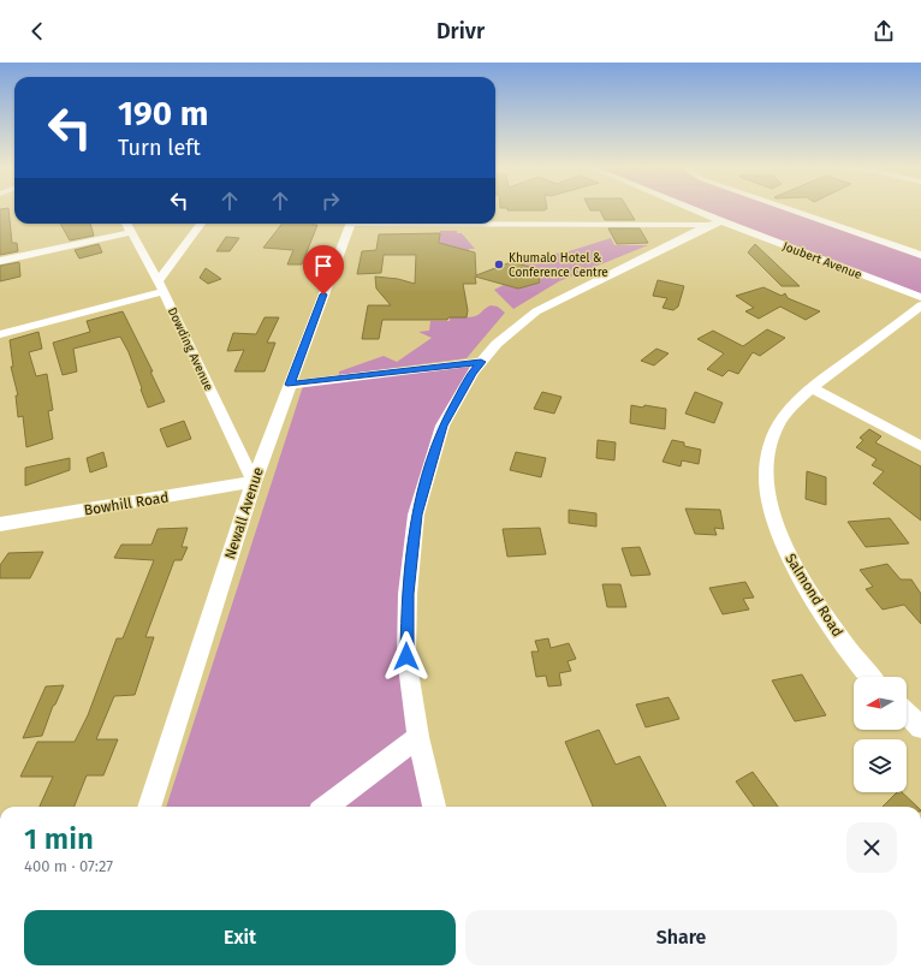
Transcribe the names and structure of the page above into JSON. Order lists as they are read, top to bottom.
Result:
{
  "streets": {
    "street": [
      "Joubert Avenue",
      "Dowding Avenue",
      "Bowhill Road",
      "Newall Avenue",
      "Salmond Road"
    ]
  },
  "crossings": [
    ["Dowding Avenue", "Bowhill Road"],
    ["Dowding Avenue", "Newall Avenue"],
    ["Bowhill Road", "Newall Avenue"]
  ],
  "places": ["Khumalo Hotel & Conference Centre"],
  "north": "left",
  "page": {
    "header": "Drivr",
    "turn": ["190 m", "Turn left"],
    "heading": ["1 min", "400 m · 07:27"],
    "buttons": ["Exit", "Share"]
  }
}
